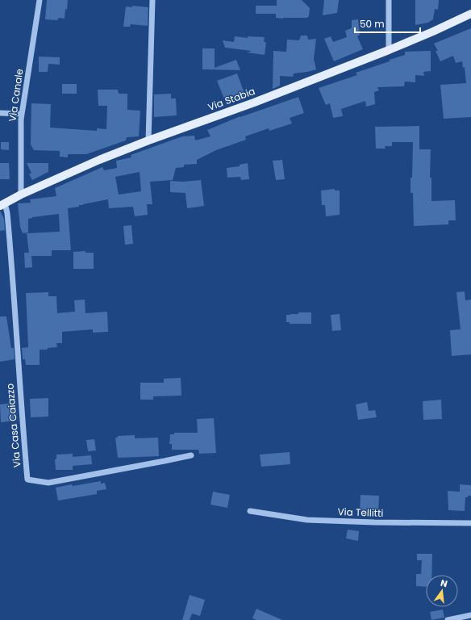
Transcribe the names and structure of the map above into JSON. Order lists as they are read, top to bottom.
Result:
{
  "streets": {
    "main road": ["Via Stabia"],
    "street": ["Via Canale", "Via Casa Caiazzo", "Via Tellitti"]
  },
  "crossings": [
    ["Via Canale", "Via Stabia"],
    ["Via Stabia", "Via Casa Caiazzo"]
  ],
  "scale_bar": "50 m",
  "north": "top"
}
